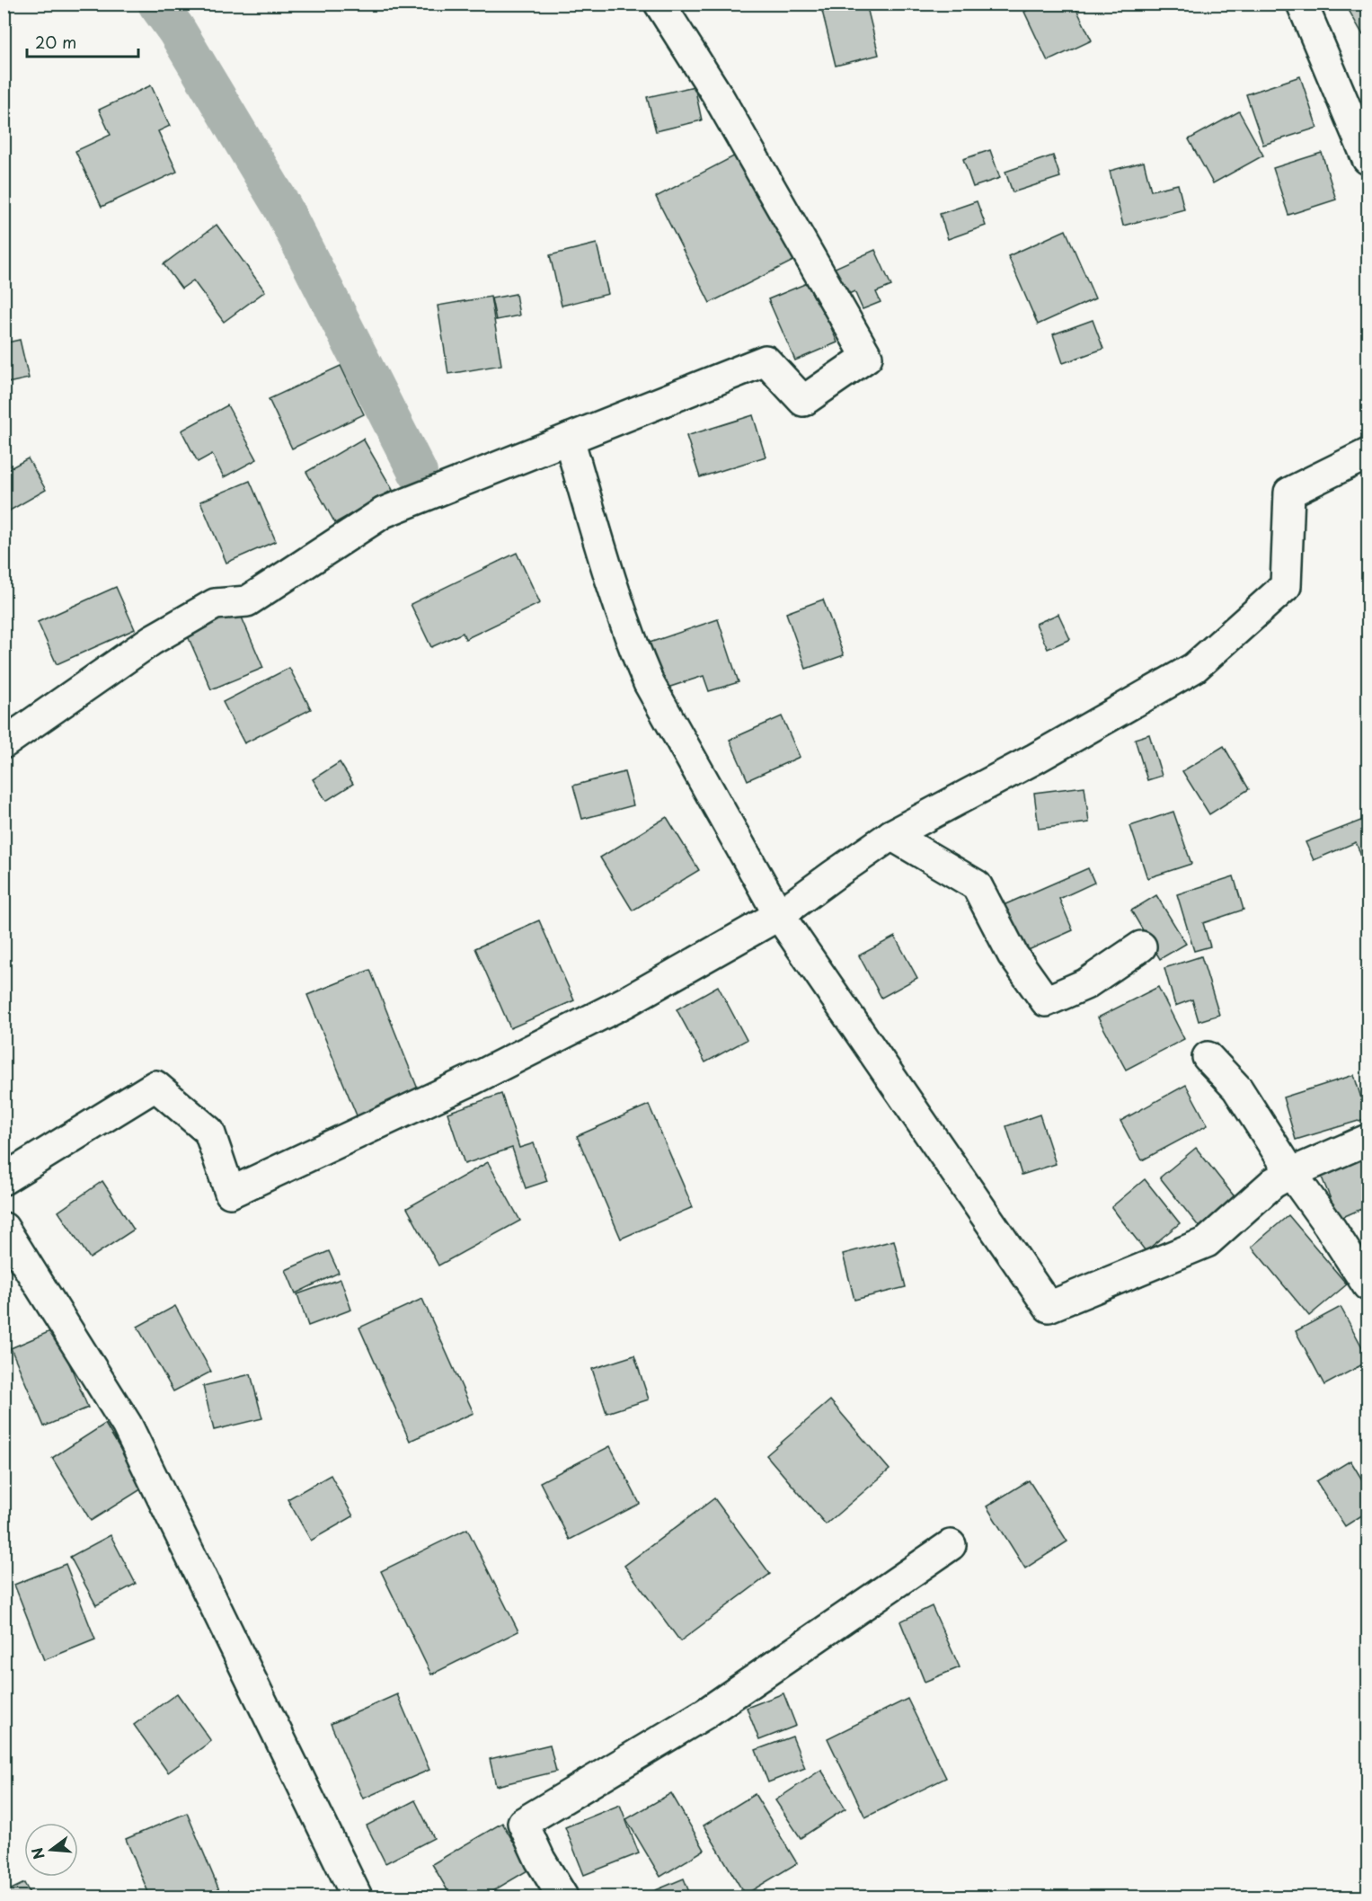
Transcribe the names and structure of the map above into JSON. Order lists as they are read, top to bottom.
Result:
{
  "scale_bar": "20 m",
  "north": "left"
}
